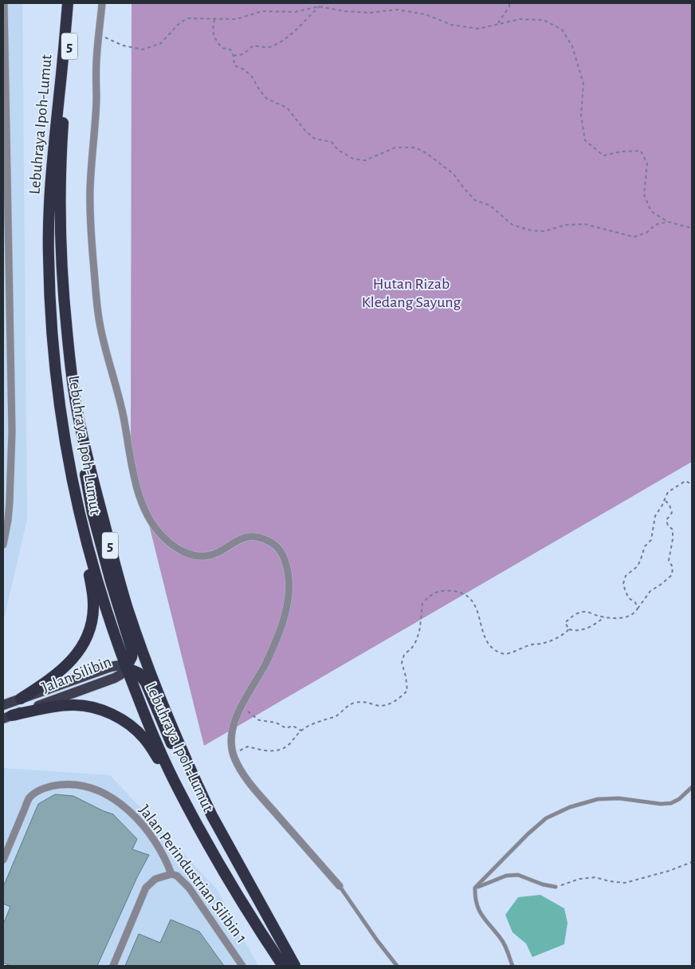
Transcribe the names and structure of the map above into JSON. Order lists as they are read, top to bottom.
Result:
{
  "streets": {
    "highway": ["5", "Lebuhraya Ipoh-Lumut"],
    "main road": ["Jalan Silibin"],
    "street": ["Jalan Perindustrian Silibin 1"]
  },
  "crossings": [
    ["Lebuhraya Ipoh-Lumut", "Jalan Silibin"]
  ],
  "parks": ["Hutan Rizab Kledang Sayung"]
}
